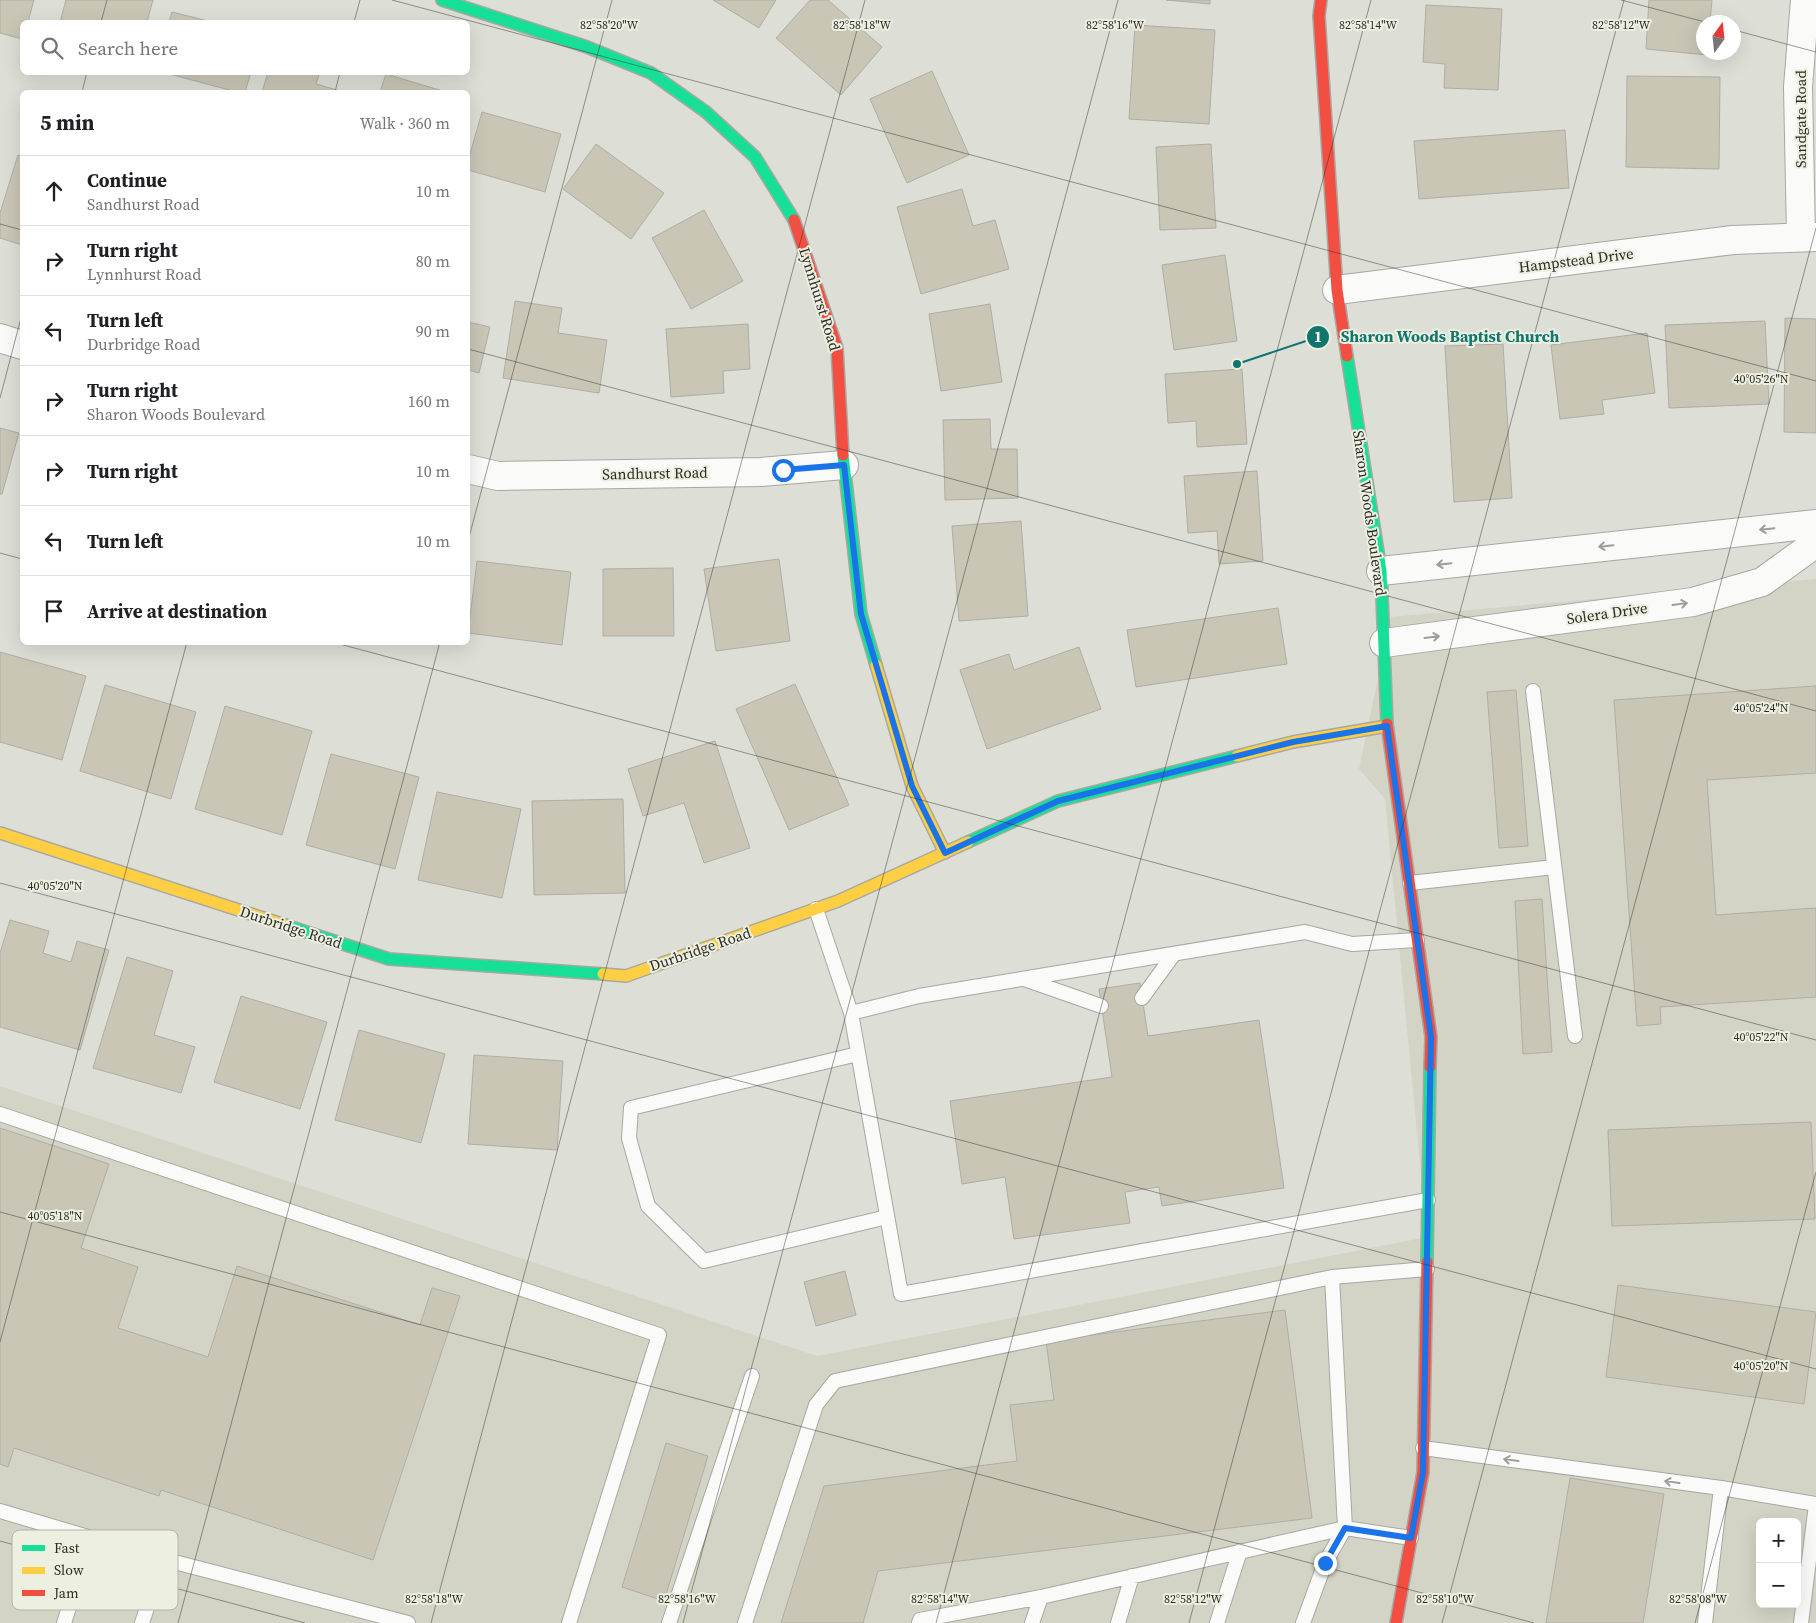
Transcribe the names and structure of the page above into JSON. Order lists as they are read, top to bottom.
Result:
{
  "streets": {
    "street": [
      "Sandgate Road",
      "Hampstead Drive",
      "Lynnhurst Road",
      "Sandhurst Road",
      "Sharon Woods Boulevard",
      "Solera Drive",
      "Durbridge Road"
    ]
  },
  "crossings": [
    ["Sandgate Road", "Hampstead Drive"],
    ["Hampstead Drive", "Sharon Woods Boulevard"],
    ["Lynnhurst Road", "Sandhurst Road"],
    ["Lynnhurst Road", "Durbridge Road"],
    ["Sharon Woods Boulevard", "Solera Drive"],
    ["Sharon Woods Boulevard", "Durbridge Road"]
  ],
  "places": ["Sharon Woods Baptist Church"],
  "legend": ["Fast", "Slow", "Jam"],
  "north": "top",
  "page": {
    "search": "Search here",
    "heading": ["5 min", "Walk · 360 m"],
    "list": [
      ["Continue", "Sandhurst Road", "10 m"],
      ["Turn right", "Lynnhurst Road", "80 m"],
      ["Turn left", "Durbridge Road", "90 m"],
      ["Turn right", "Sharon Woods Boulevard", "160 m"],
      ["Turn right", "10 m"],
      ["Turn left", "10 m"],
      "Arrive at destination"
    ],
    "map_buttons": ["+", "−"]
  },
  "coordinates": [
    "82°58'20\"W",
    "82°58'18\"W",
    "82°58'16\"W",
    "82°58'14\"W",
    "82°58'12\"W",
    "40°05'26\"N",
    "40°05'24\"N",
    "40°05'20\"N",
    "40°05'22\"N",
    "40°05'18\"N",
    "82°58'10\"W",
    "82°58'08\"W"
  ]
}
